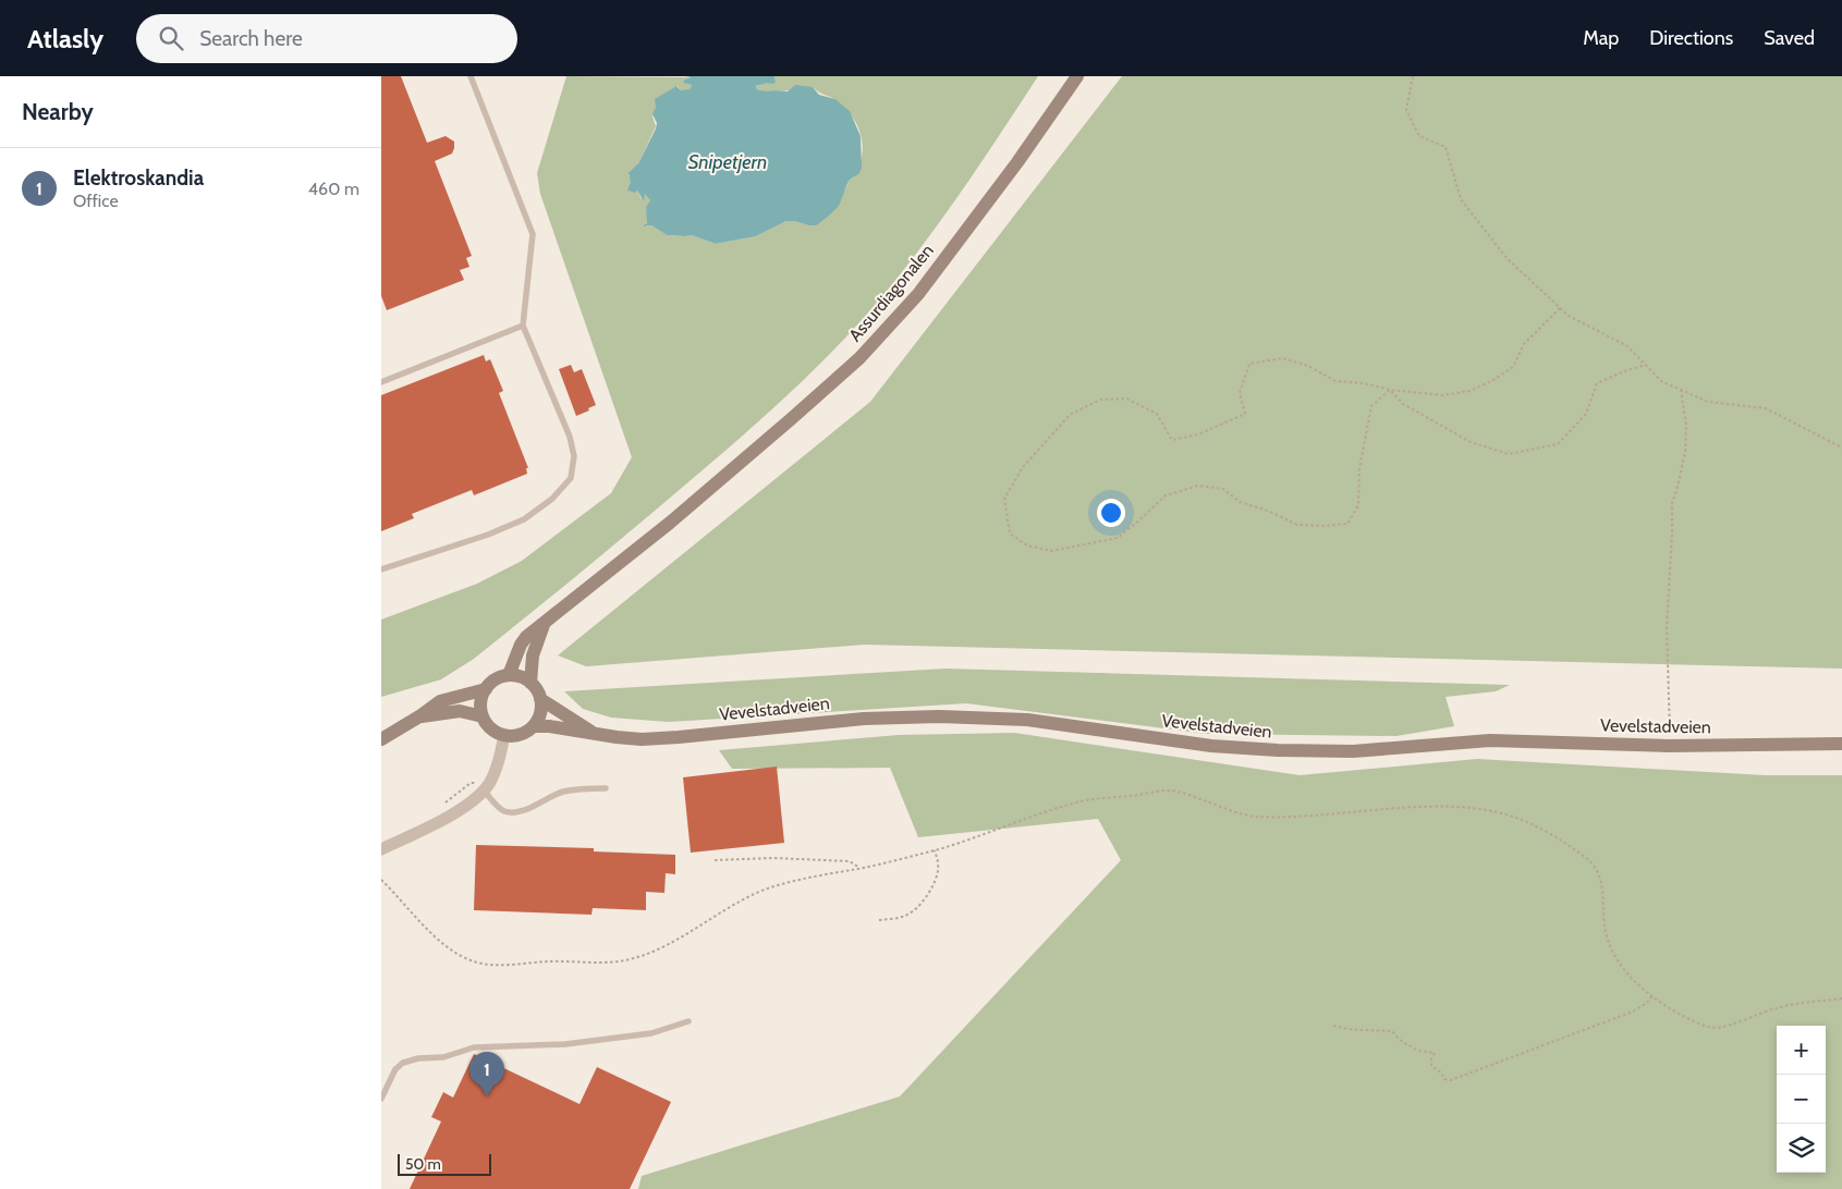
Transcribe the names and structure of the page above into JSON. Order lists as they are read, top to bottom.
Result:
{
  "streets": {
    "main road": ["Assurdiagonalen", "Vevelstadveien"]
  },
  "water": ["Snipetjern"],
  "scale_bar": "50 m",
  "page": {
    "header": "Atlasly",
    "search": "Search here",
    "nav": ["Map", "Directions", "Saved"],
    "heading": "Nearby",
    "list": [
      {
        "mark": "1",
        "name": "Elektroskandia",
        "note": "Office",
        "value": "460 m"
      }
    ],
    "map_buttons": ["+", "−"],
    "pins": "1",
    "scale": "50 m"
  }
}
